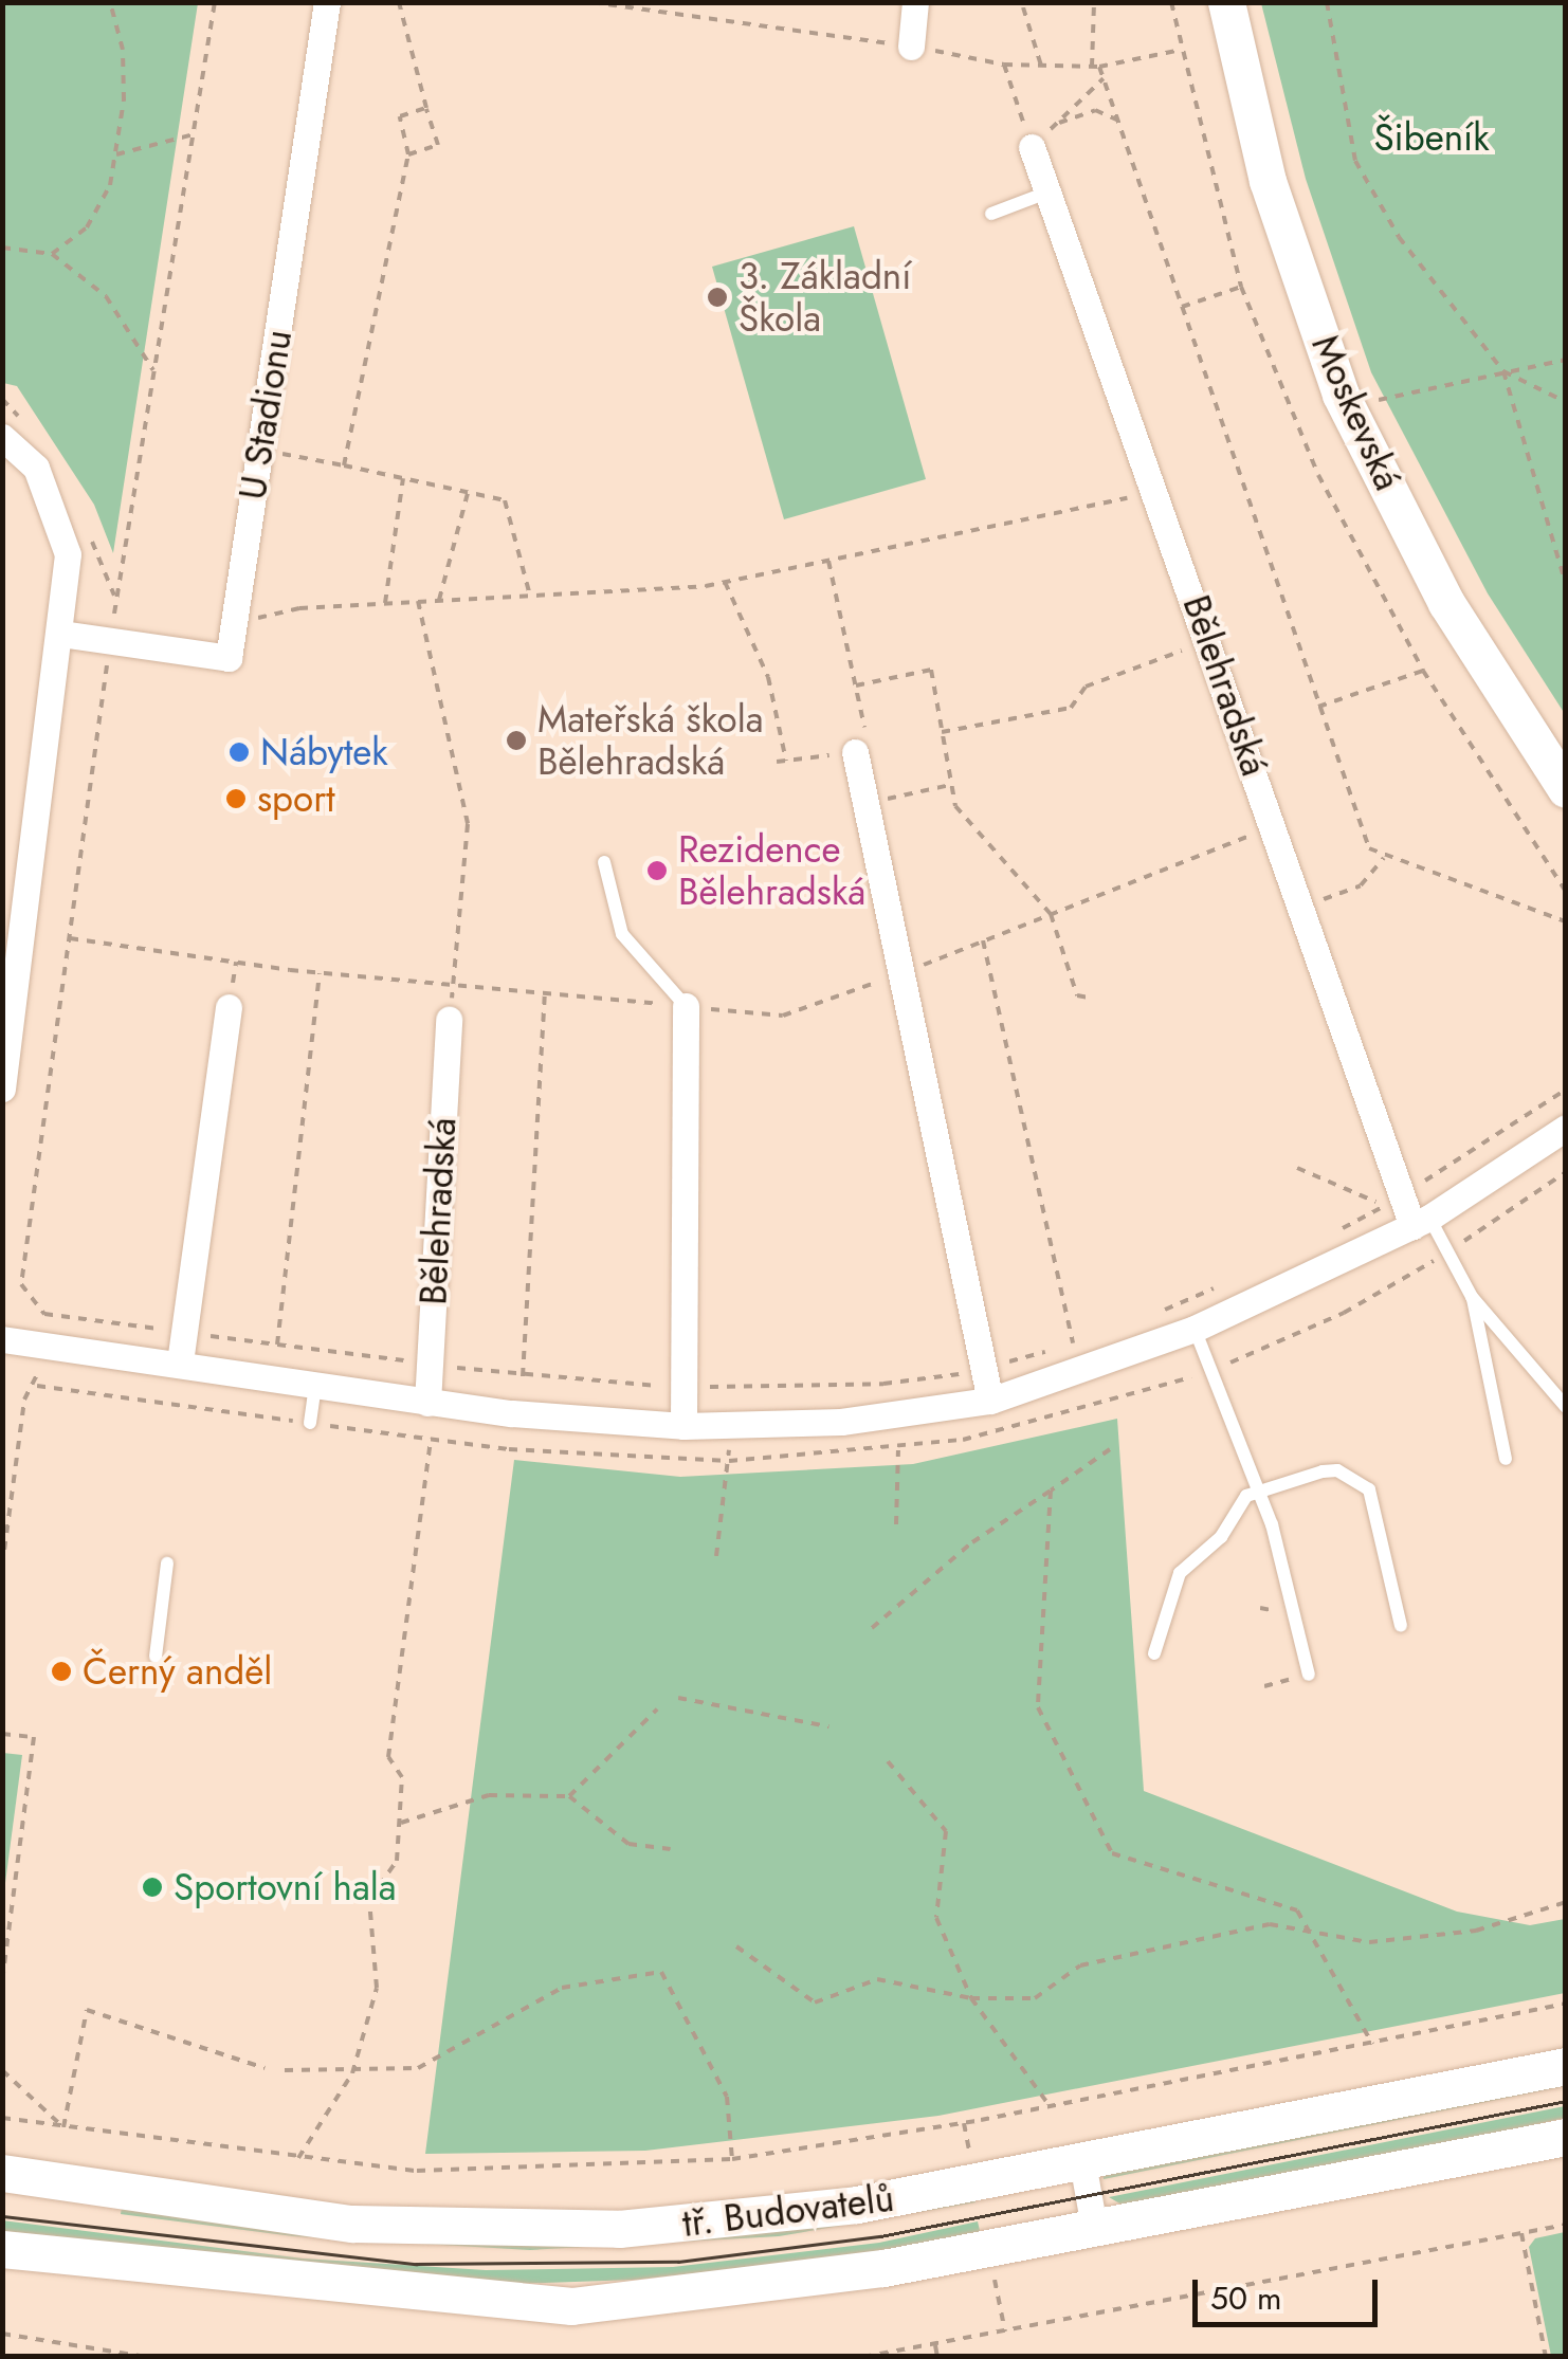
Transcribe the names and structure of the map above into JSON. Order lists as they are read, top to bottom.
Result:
{
  "streets": {
    "street": [
      "Moskevská",
      "U Stadionu",
      "Bělehradská",
      "tř. Budovatelů"
    ]
  },
  "parks": ["Šibeník"],
  "places": [
    "3. Základní Škola",
    "Mateřská škola Bělehradská",
    "Nábytek",
    "sport",
    "Rezidence Bělehradská",
    "Černý anděl",
    "Sportovní hala"
  ],
  "scale_bar": "50 m"
}
